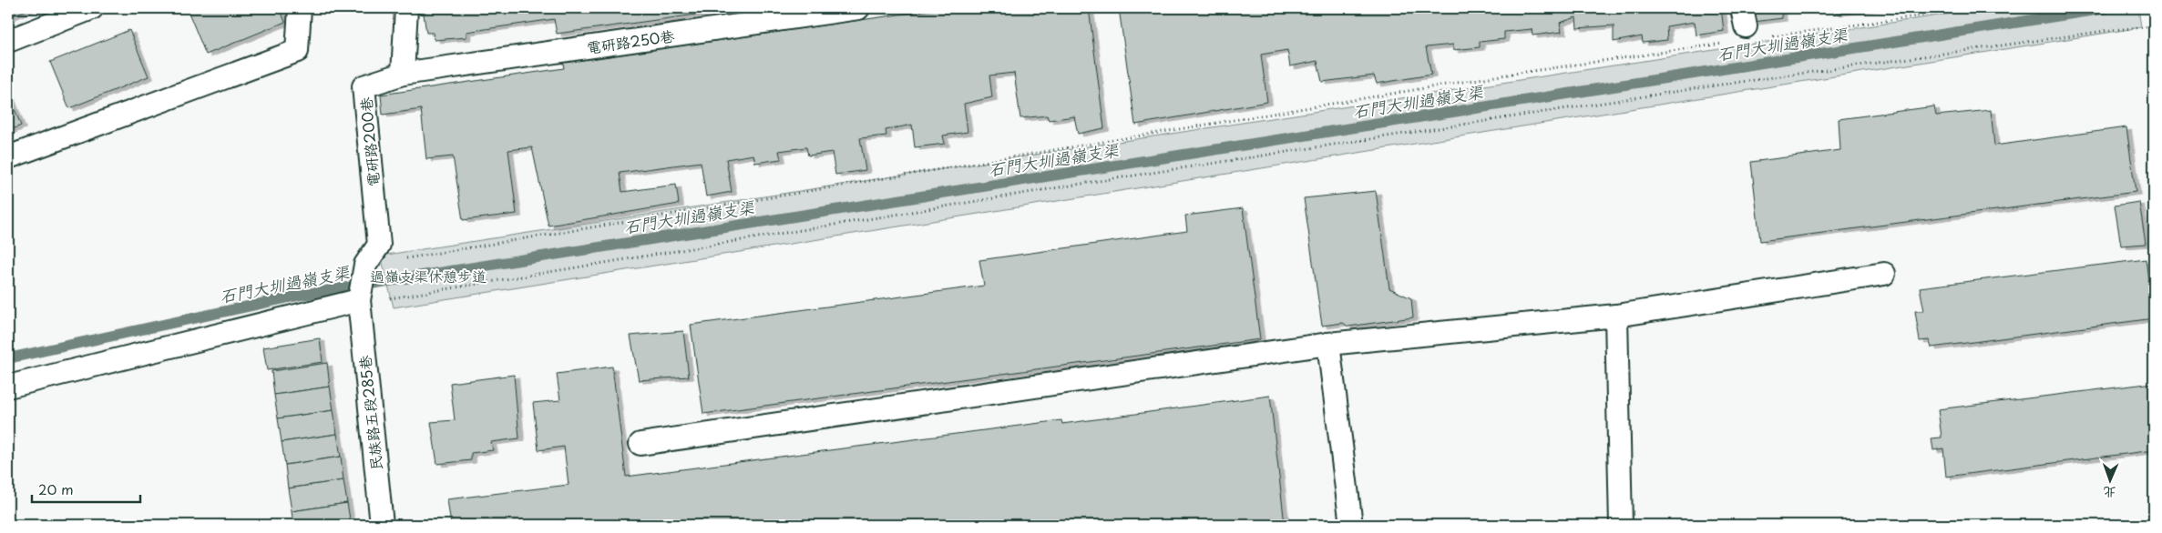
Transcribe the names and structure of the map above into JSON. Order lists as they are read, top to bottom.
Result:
{
  "streets": {
    "lane": ["電研路250巷", "電研路200巷", "民族路五段285巷"]
  },
  "crossings": [
    ["電研路250巷", "電研路200巷"],
    ["電研路200巷", "民族路五段285巷"]
  ],
  "water": ["石門大圳過嶺支渠"],
  "parks": ["過嶺支渠休憩步道"],
  "scale_bar": "20 m",
  "north": "bottom"
}
